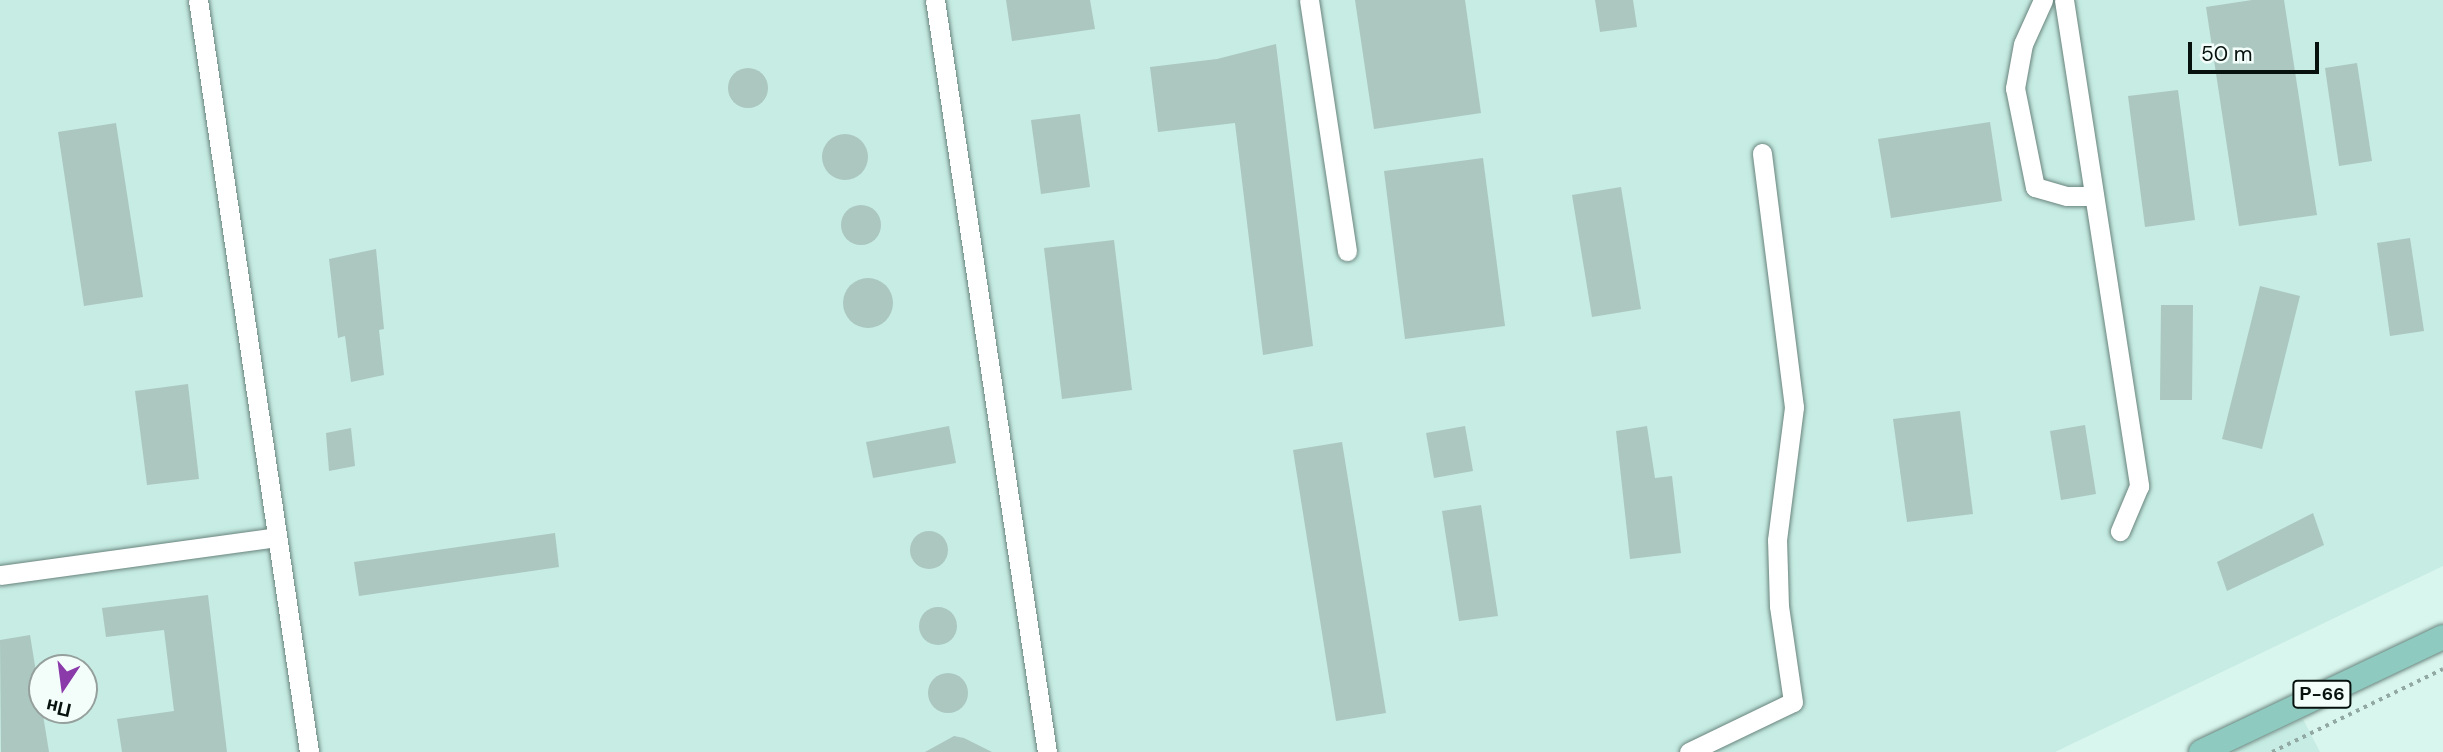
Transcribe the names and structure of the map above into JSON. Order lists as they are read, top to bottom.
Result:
{
  "streets": {
    "main road": ["Р-66"]
  },
  "scale_bar": "50 m",
  "north": "bottom"
}
